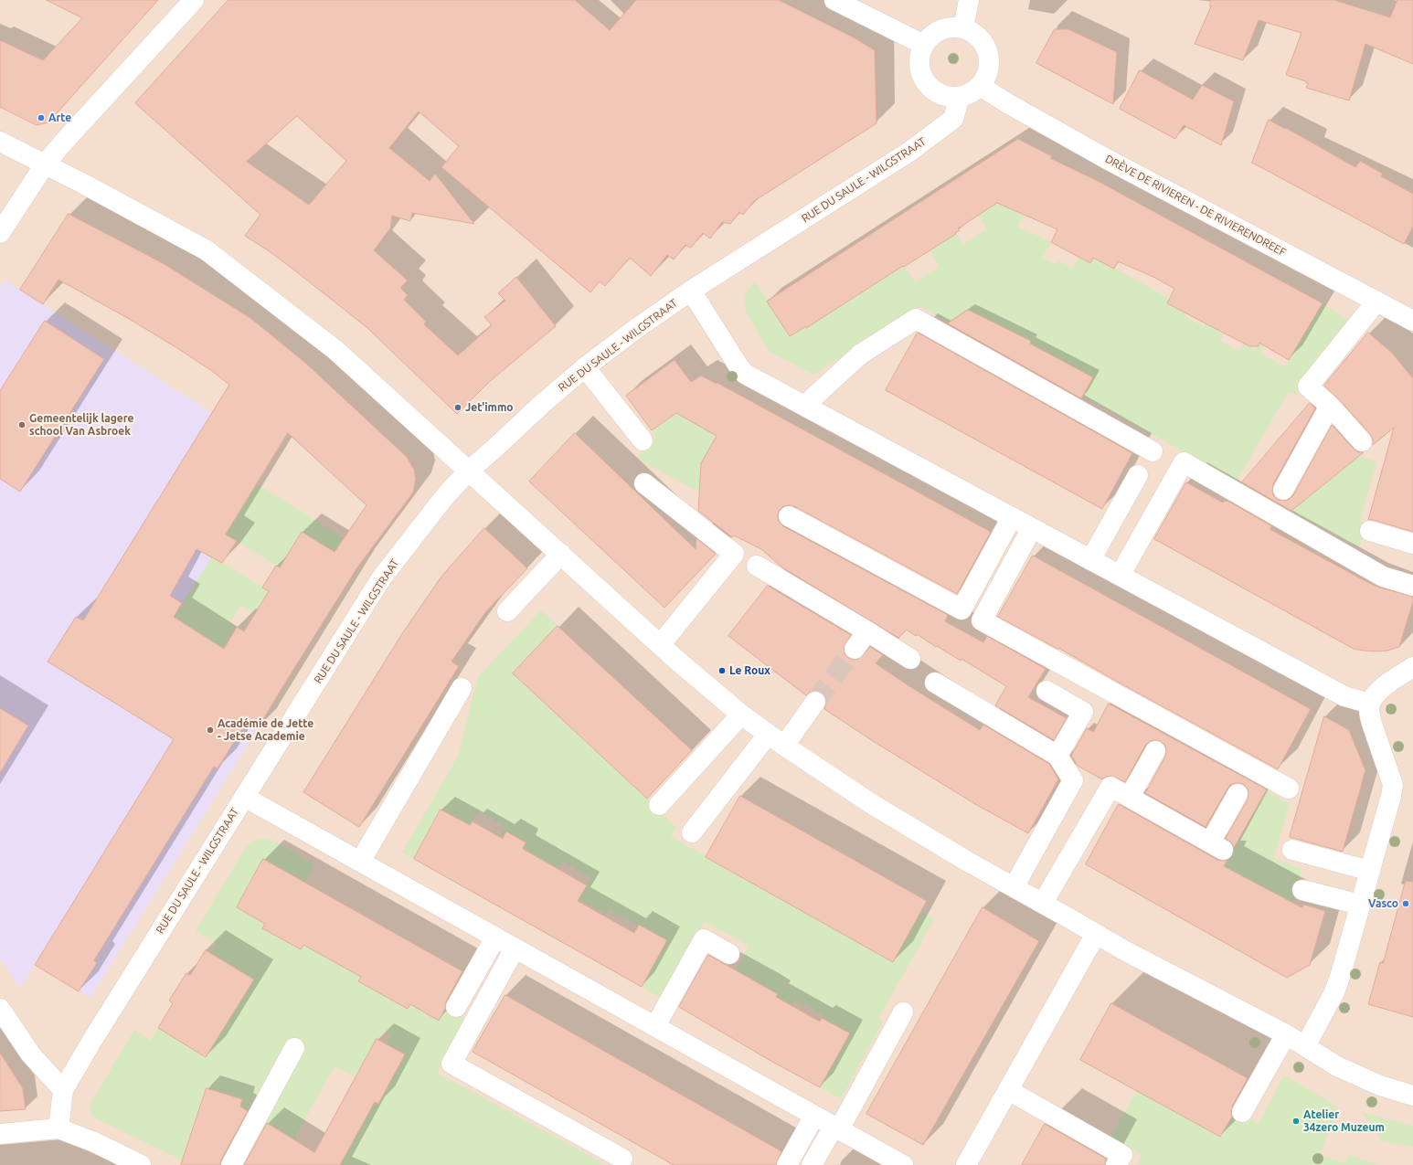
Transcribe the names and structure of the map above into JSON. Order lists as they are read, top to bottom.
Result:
{
  "streets": {
    "street": ["RUE DU SAULE - WILGSTRAAT", "DRÈVE DE RIVIEREN - DE RIVIERENDREEF"]
  },
  "crossings": [
    ["RUE DU SAULE - WILGSTRAAT", "DRÈVE DE RIVIEREN - DE RIVIERENDREEF"]
  ],
  "places": [
    "Arte",
    "Jet'immo",
    "Gemeentelijk lagere school Van Asbroek",
    "Le Roux",
    "Académie de Jette - Jetse Academie",
    "Vasco",
    "Atelier 34zero Muzeum"
  ]
}
